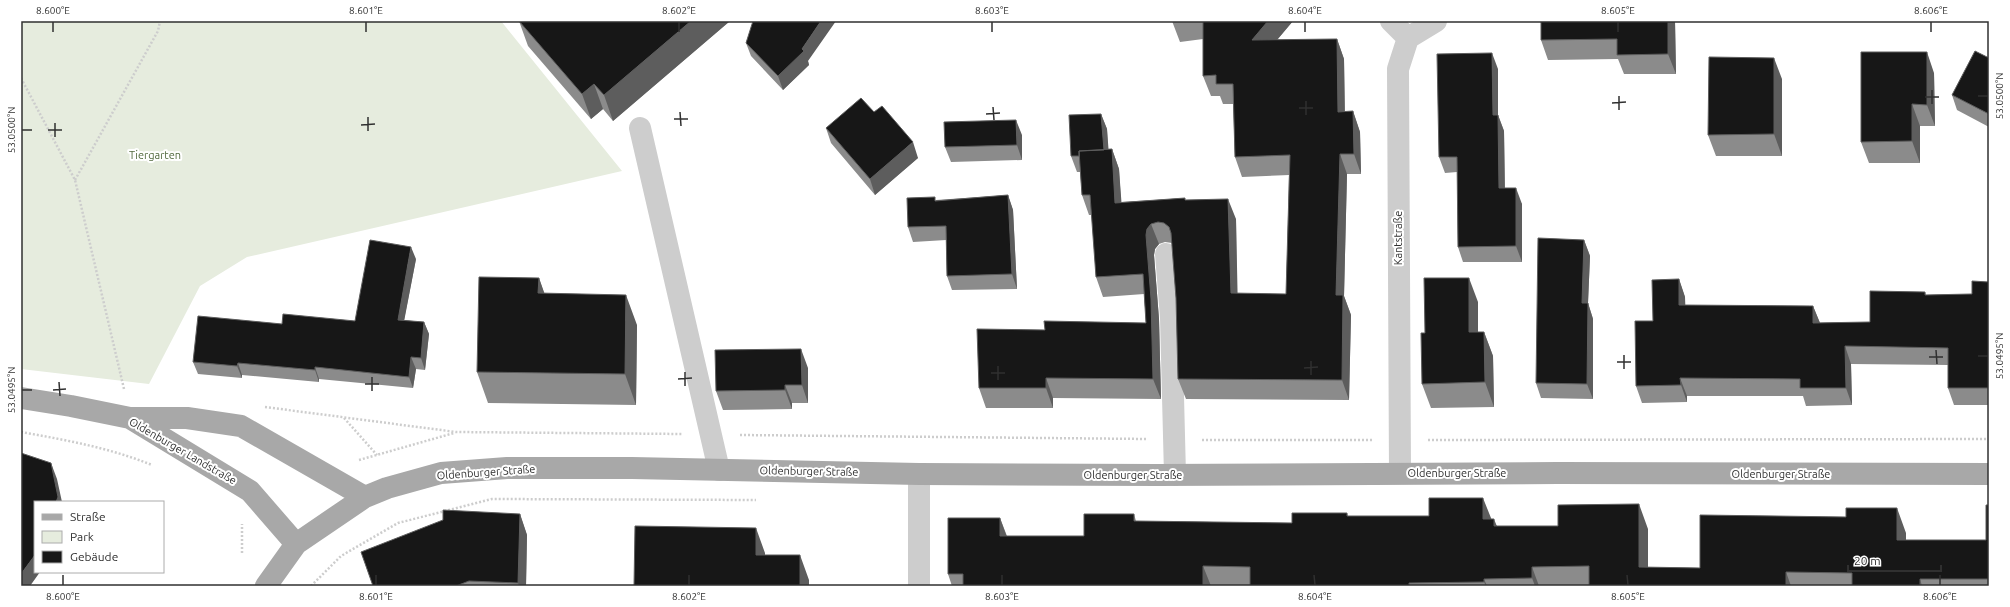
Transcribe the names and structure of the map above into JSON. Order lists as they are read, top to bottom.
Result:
{
  "streets": {
    "main road": ["Oldenburger Landstraße", "Oldenburger Straße"],
    "street": ["Kantstraße"]
  },
  "crossings": [
    ["Kantstraße", "Oldenburger Straße"],
    ["Oldenburger Landstraße", "Oldenburger Straße"]
  ],
  "parks": ["Tiergarten"],
  "legend": ["Straße", "Park", "Gebäude"],
  "scale_bar": "20 m",
  "coordinates": [
    "8.600°E",
    "8.601°E",
    "8.602°E",
    "8.603°E",
    "8.604°E",
    "8.605°E",
    "8.606°E",
    "53.0500°N",
    "53.0495°N"
  ]
}
